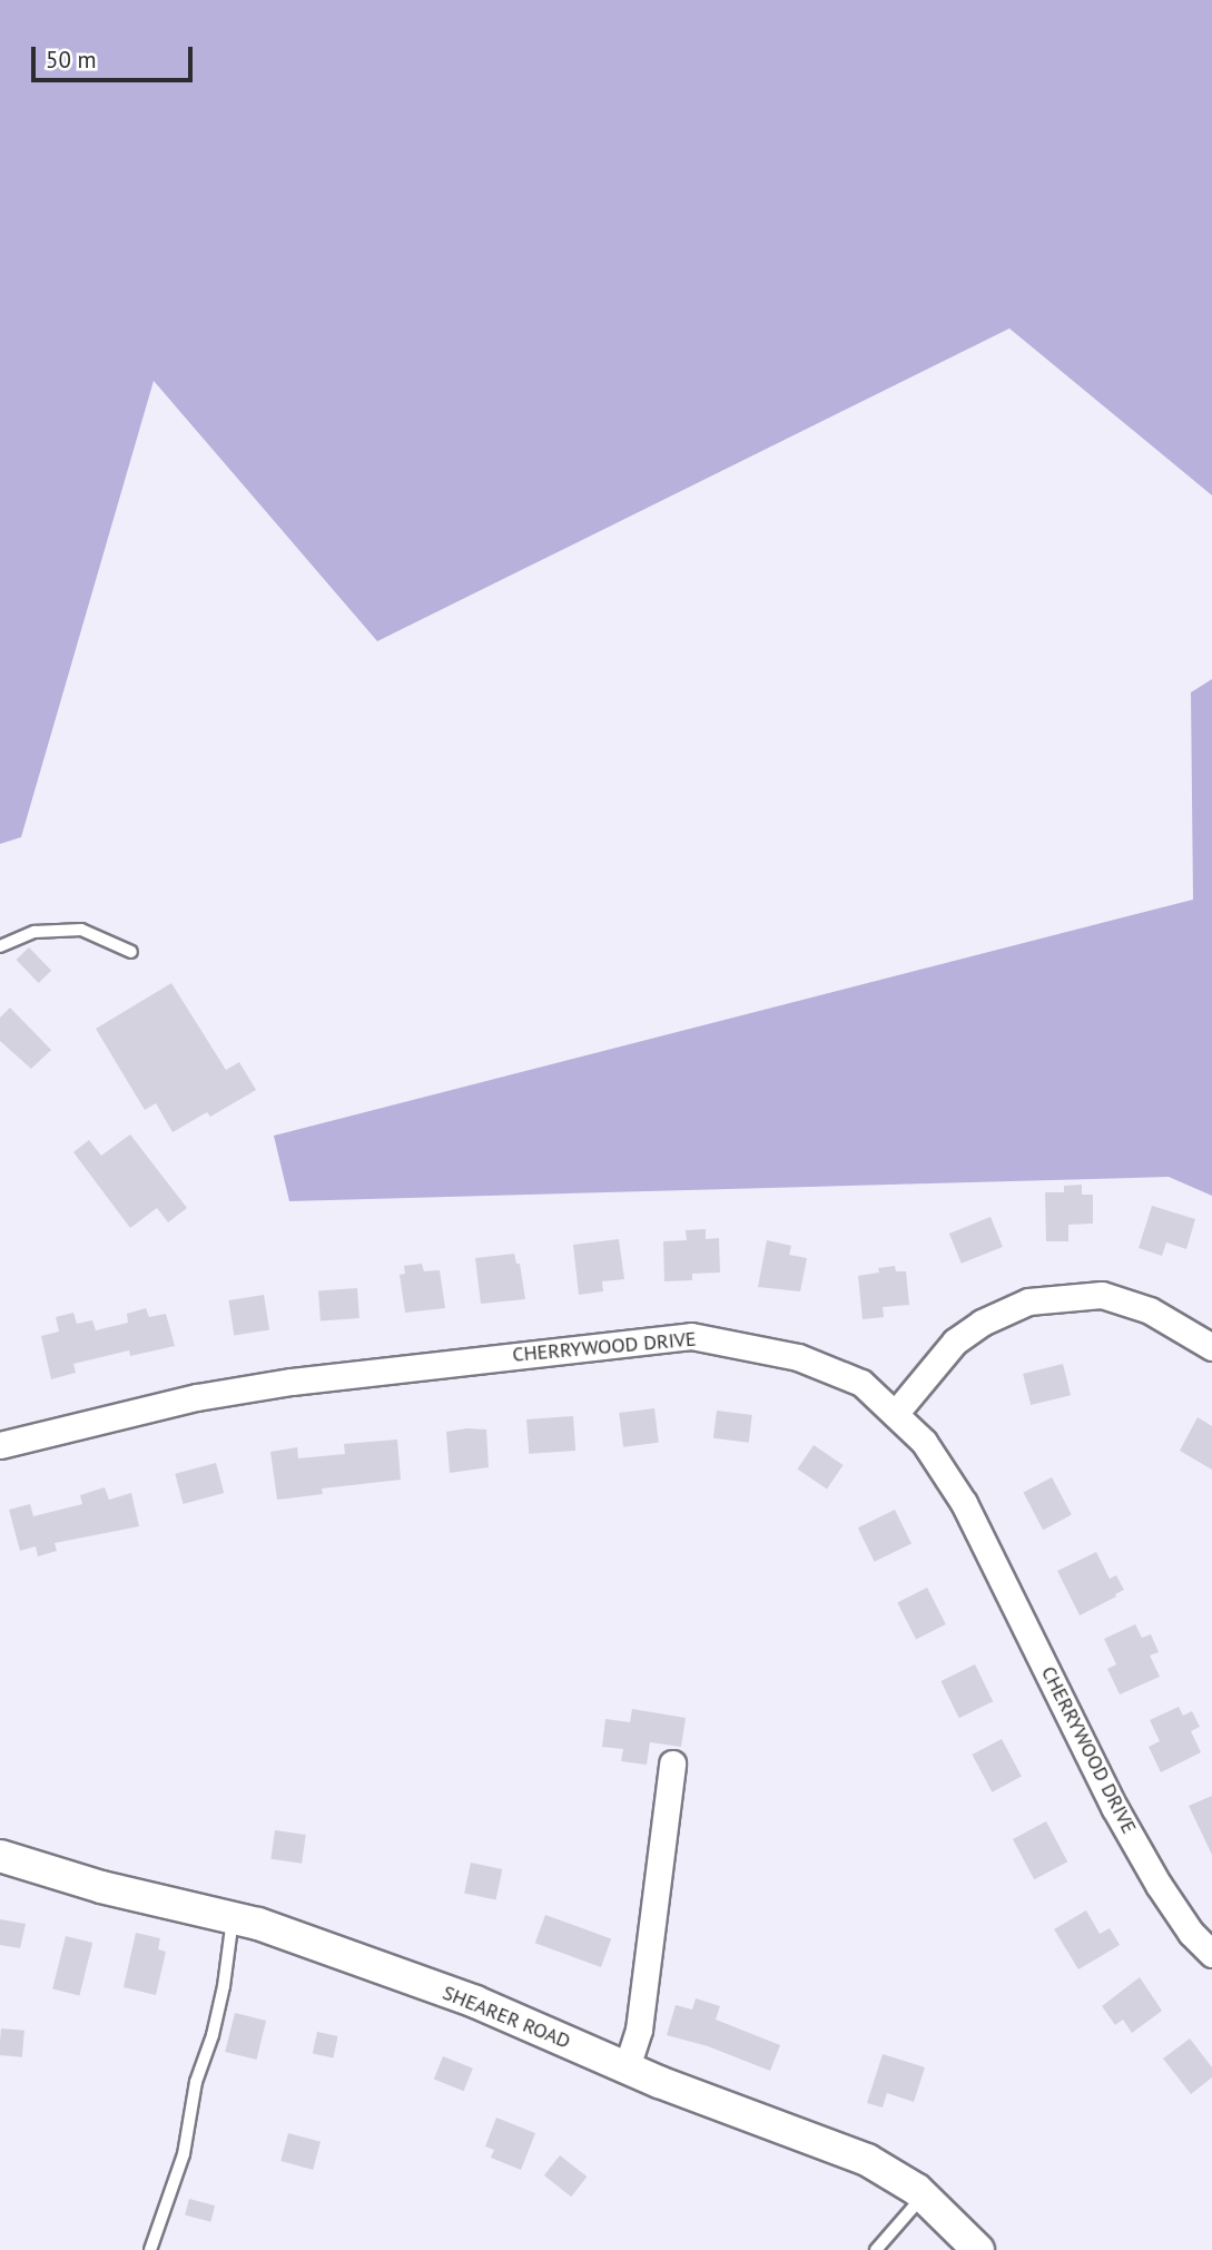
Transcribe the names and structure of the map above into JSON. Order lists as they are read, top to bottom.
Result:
{
  "streets": {
    "street": ["CHERRYWOOD DRIVE", "SHEARER ROAD"]
  },
  "scale_bar": "50 m"
}
